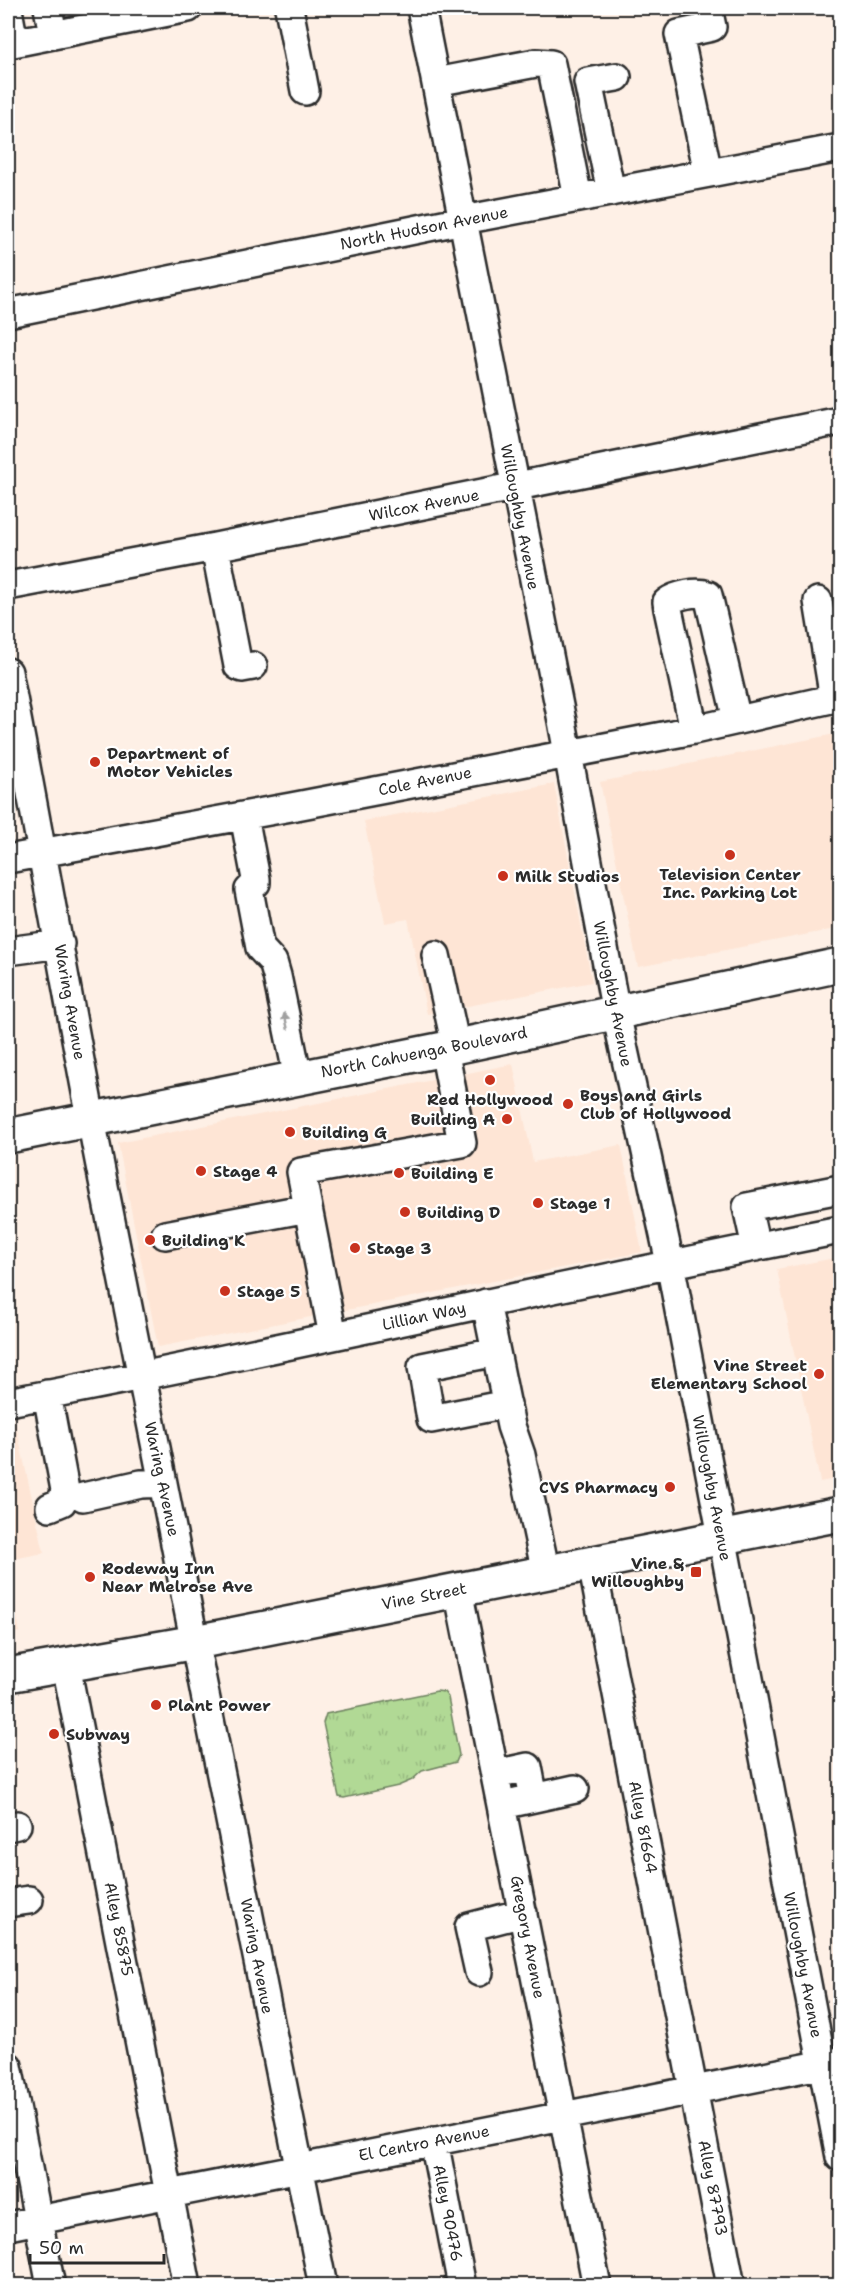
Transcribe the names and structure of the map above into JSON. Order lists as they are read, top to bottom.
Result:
{
  "streets": {
    "main road": ["North Cahuenga Boulevard", "Vine Street"],
    "street": [
      "North Hudson Avenue",
      "Wilcox Avenue",
      "Willoughby Avenue",
      "Cole Avenue",
      "Waring Avenue",
      "Lillian Way",
      "Alley 81664",
      "Alley 85875",
      "Gregory Avenue",
      "El Centro Avenue",
      "Alley 87793",
      "Alley 90476"
    ]
  },
  "crossings": [
    ["North Hudson Avenue", "Willoughby Avenue"],
    ["Wilcox Avenue", "Willoughby Avenue"],
    ["Willoughby Avenue", "Cole Avenue"],
    ["Willoughby Avenue", "North Cahuenga Boulevard"],
    ["Willoughby Avenue", "Lillian Way"],
    ["Willoughby Avenue", "Vine Street"],
    ["Willoughby Avenue", "El Centro Avenue"],
    ["Cole Avenue", "Waring Avenue"],
    ["Waring Avenue", "North Cahuenga Boulevard"],
    ["Waring Avenue", "Lillian Way"],
    ["Waring Avenue", "Vine Street"],
    ["Waring Avenue", "El Centro Avenue"],
    ["Vine Street", "Alley 81664"],
    ["Vine Street", "Alley 85875"],
    ["Vine Street", "Gregory Avenue"],
    ["Alley 81664", "El Centro Avenue"],
    ["Alley 81664", "Alley 87793"],
    ["Alley 85875", "El Centro Avenue"],
    ["Gregory Avenue", "El Centro Avenue"],
    ["El Centro Avenue", "Alley 87793"],
    ["El Centro Avenue", "Alley 90476"]
  ],
  "places": {
    "other": [
      "Department of Motor Vehicles",
      "Television Center Inc. Parking Lot",
      "Milk Studios",
      "Red Hollywood",
      "Boys and Girls Club of Hollywood",
      "Building A",
      "Building G",
      "Stage 4",
      "Building E",
      "Stage 1",
      "Building D",
      "Building K",
      "Stage 3",
      "Stage 5",
      "Vine Street Elementary School",
      "CVS Pharmacy",
      "Rodeway Inn Near Melrose Ave",
      "Plant Power",
      "Subway"
    ],
    "transit": ["Vine & Willoughby"]
  },
  "scale_bar": "50 m"
}
